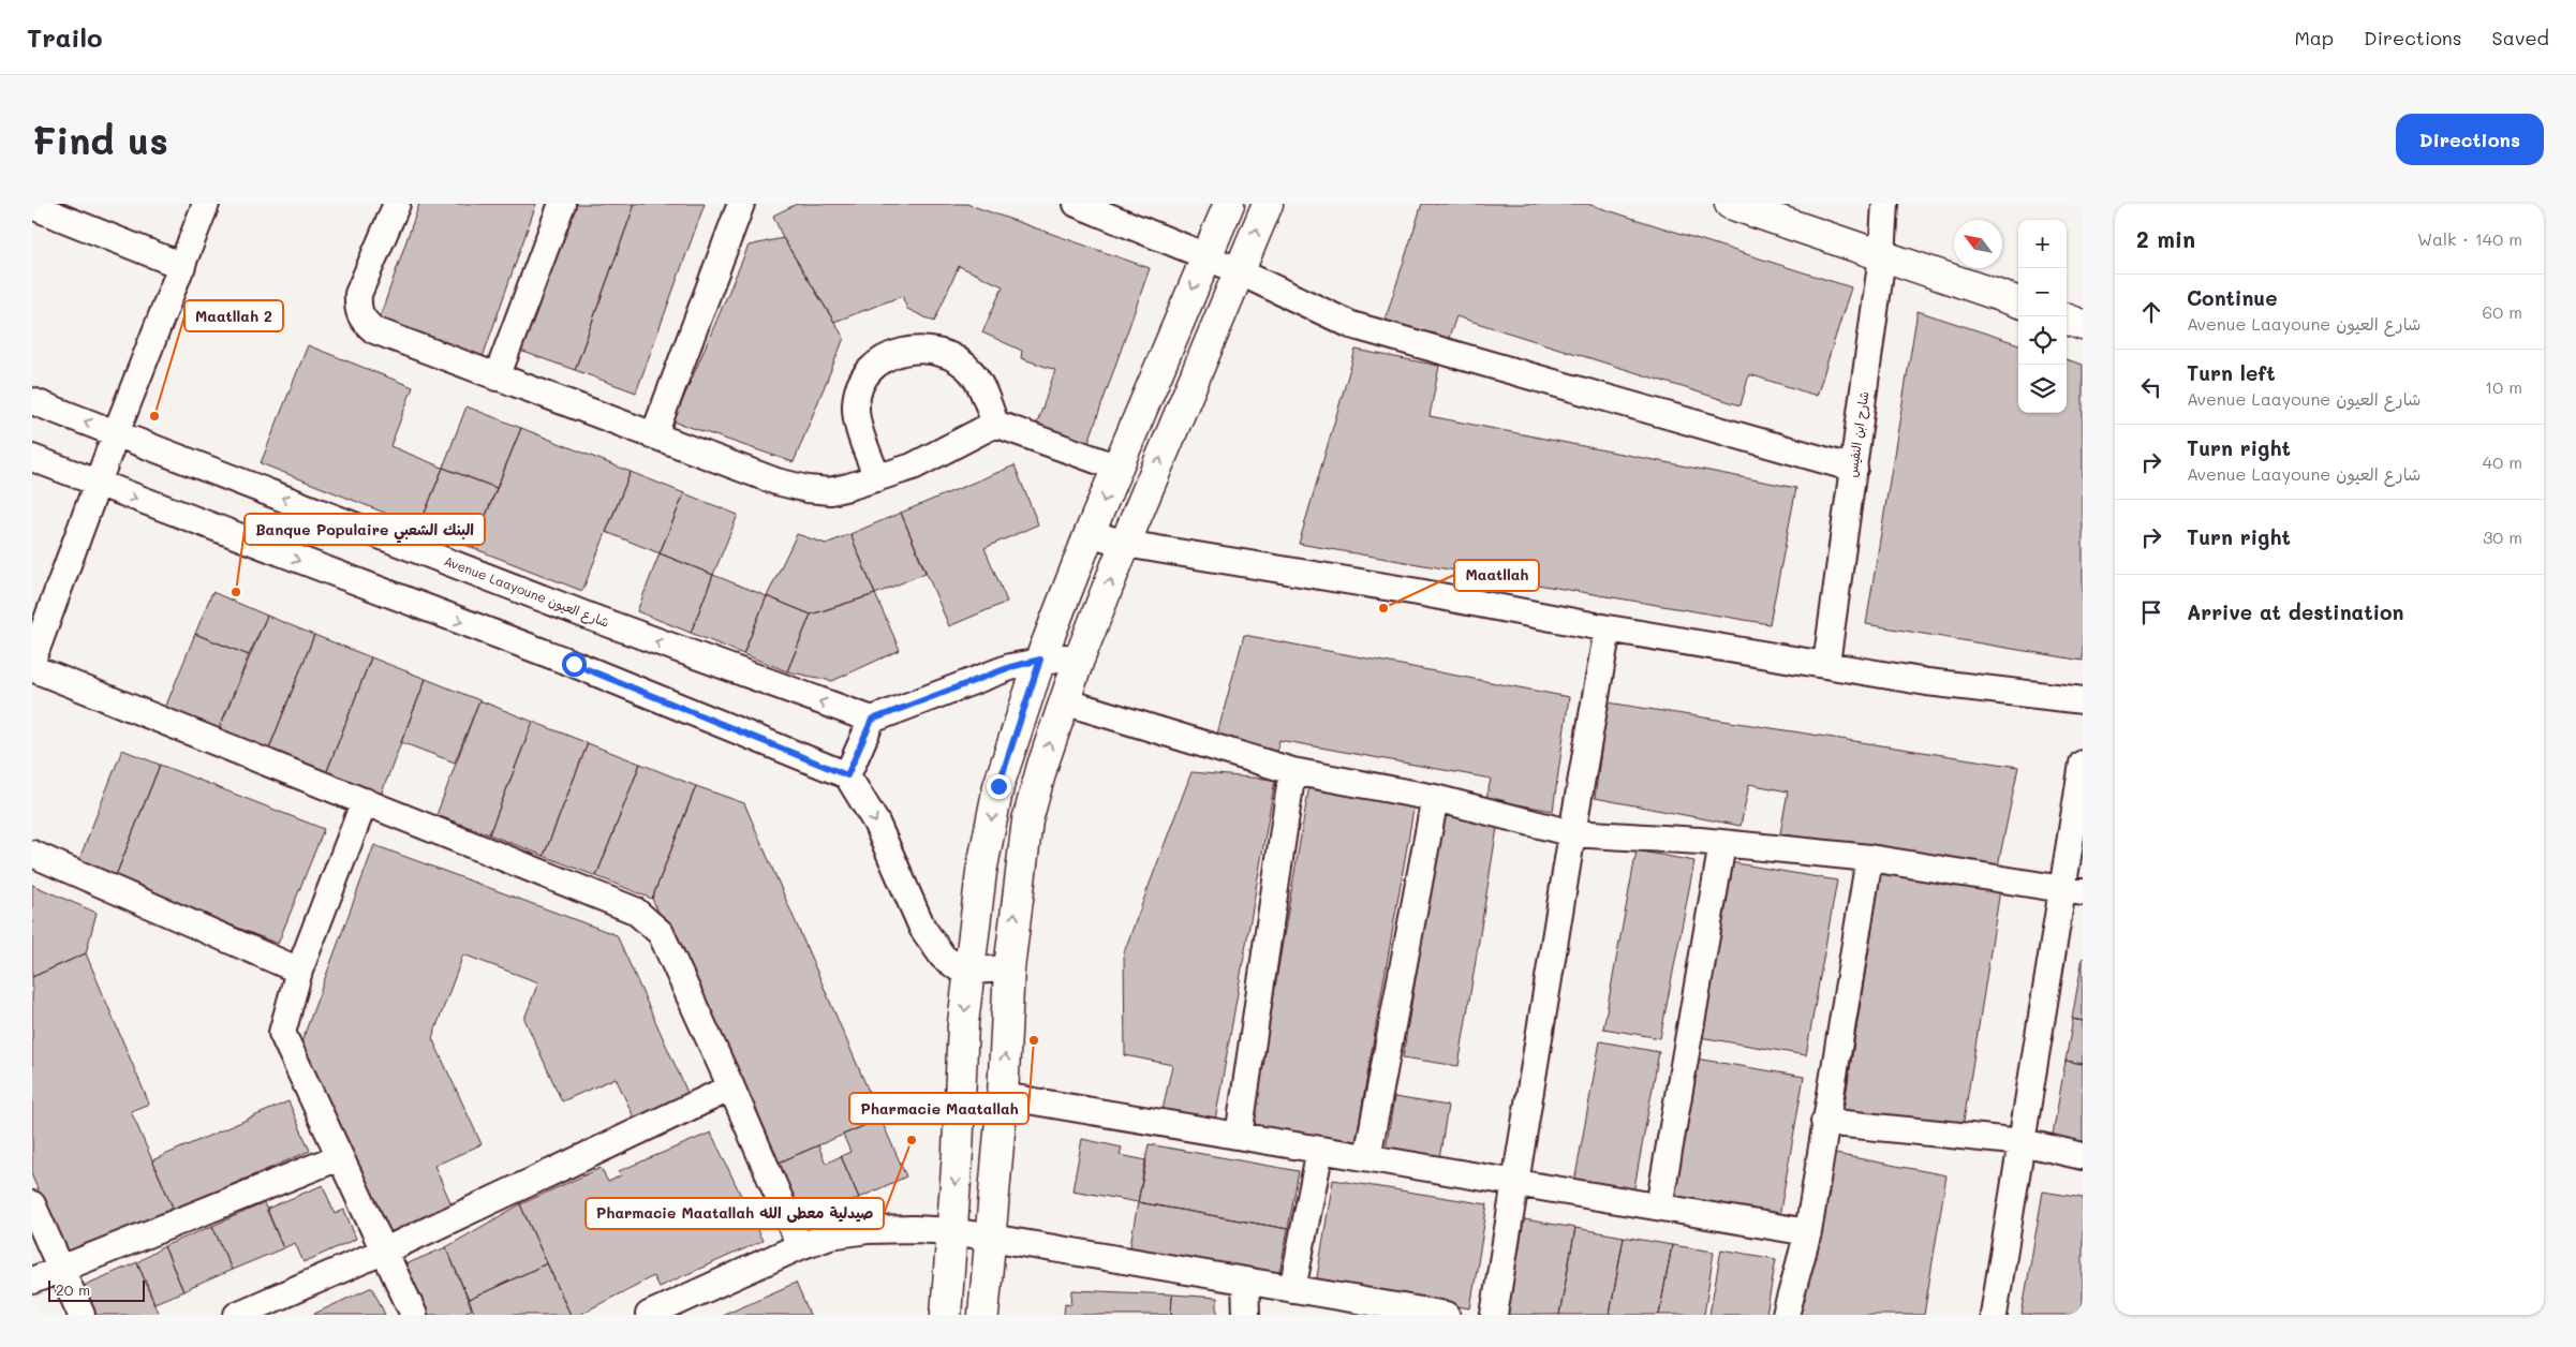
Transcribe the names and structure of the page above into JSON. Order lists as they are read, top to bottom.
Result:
{
  "streets": {
    "street": ["شارح ابن النفيس", "Avenue Laayoune شارع العيون"]
  },
  "places": [
    "Maatllah 2",
    "Banque Populaire البنك الشعبي",
    "Maatllah",
    "Pharmacie Maatallah",
    "Pharmacie Maatallah صيدلية معطى الله"
  ],
  "scale_bar": "20 m",
  "north": "top left",
  "page": {
    "header": "Trailo",
    "nav": ["Map", "Directions", "Saved"],
    "buttons": "Directions",
    "title": "Find us",
    "heading": ["2 min", "Walk · 140 m"],
    "map_buttons": ["+", "−"],
    "list": [
      ["Continue", "Avenue Laayoune شارع العيون", "60 m"],
      ["Turn left", "Avenue Laayoune شارع العيون", "10 m"],
      ["Turn right", "Avenue Laayoune شارع العيون", "40 m"],
      ["Turn right", "30 m"],
      "Arrive at destination"
    ],
    "scale": "20 m"
  }
}
